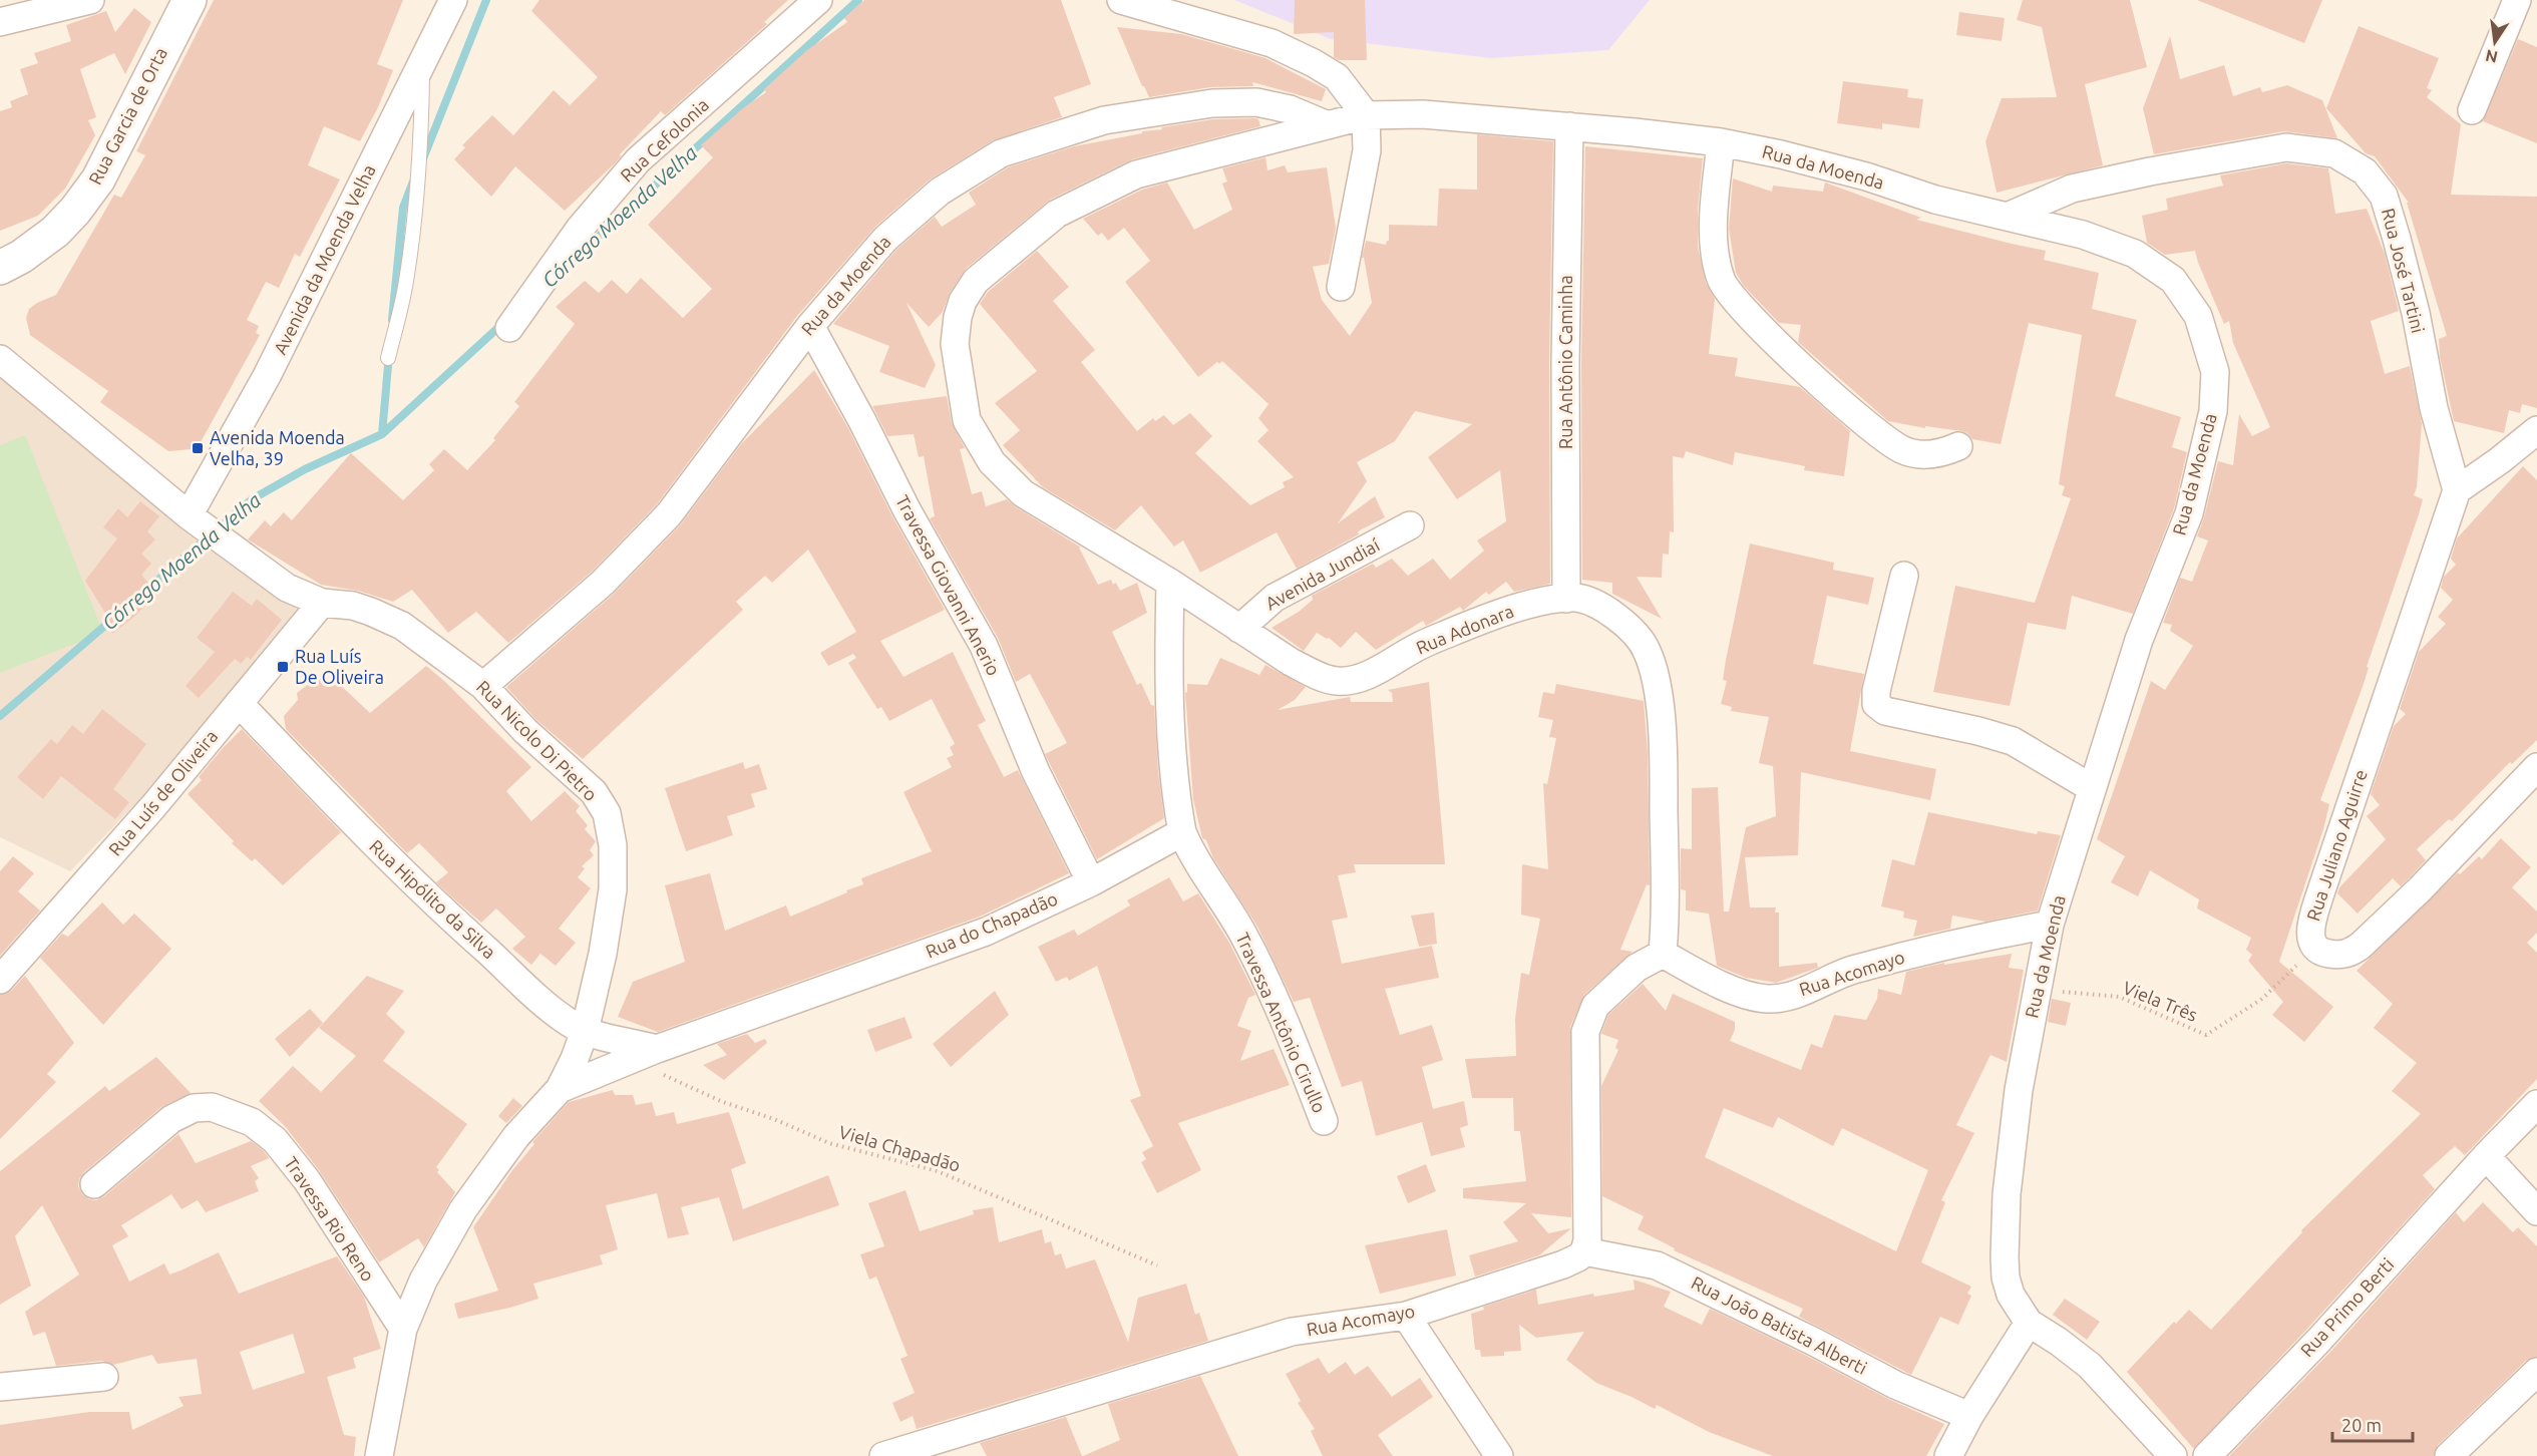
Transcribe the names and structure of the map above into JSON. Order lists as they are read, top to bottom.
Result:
{
  "streets": {
    "street": [
      "Rua Garcia de Orta",
      "Rua Cefolonia",
      "Rua da Moenda",
      "Avenida da Moenda Velha",
      "Rua José Tartini",
      "Rua Antônio Caminha",
      "Avenida Jundiaí",
      "Travessa Giovanni Anerio",
      "Rua Adonara",
      "Rua Nicolo Di Pietro",
      "Rua Luís de Oliveira",
      "Rua Juliano Aguirre",
      "Rua Hipólito da Silva",
      "Rua do Chapadão",
      "Rua Acomayo",
      "Travessa Antônio Cirullo",
      "Travessa Rio Reno",
      "Rua Primo Berti",
      "Rua João Batista Alberti"
    ],
    "path": ["Viela Três", "Viela Chapadão"]
  },
  "crossings": [
    ["Rua da Moenda", "Rua José Tartini"],
    ["Rua da Moenda", "Rua Antônio Caminha"],
    ["Rua da Moenda", "Travessa Giovanni Anerio"],
    ["Rua da Moenda", "Rua Adonara"],
    ["Rua da Moenda", "Rua Nicolo Di Pietro"],
    ["Rua da Moenda", "Rua Acomayo"],
    ["Rua da Moenda", "Viela Três"],
    ["Avenida da Moenda Velha", "Rua Nicolo Di Pietro"],
    ["Rua José Tartini", "Rua Juliano Aguirre"],
    ["Rua Antônio Caminha", "Rua Adonara"],
    ["Avenida Jundiaí", "Rua Adonara"],
    ["Travessa Giovanni Anerio", "Rua do Chapadão"],
    ["Rua Adonara", "Rua Acomayo"],
    ["Rua Nicolo Di Pietro", "Rua Luís de Oliveira"],
    ["Rua Nicolo Di Pietro", "Rua Hipólito da Silva"],
    ["Rua Nicolo Di Pietro", "Rua do Chapadão"],
    ["Rua Nicolo Di Pietro", "Travessa Rio Reno"],
    ["Rua Luís de Oliveira", "Rua Hipólito da Silva"],
    ["Rua Juliano Aguirre", "Viela Três"],
    ["Rua Hipólito da Silva", "Rua do Chapadão"],
    ["Rua Hipólito da Silva", "Viela Chapadão"],
    ["Rua do Chapadão", "Travessa Antônio Cirullo"],
    ["Rua do Chapadão", "Viela Chapadão"],
    ["Rua Acomayo", "Rua João Batista Alberti"]
  ],
  "water": ["Córrego Moenda Velha"],
  "places": {
    "transit": ["Avenida Moenda Velha, 39", "Rua Luís De Oliveira"]
  },
  "scale_bar": "20 m",
  "north": "bottom"
}
